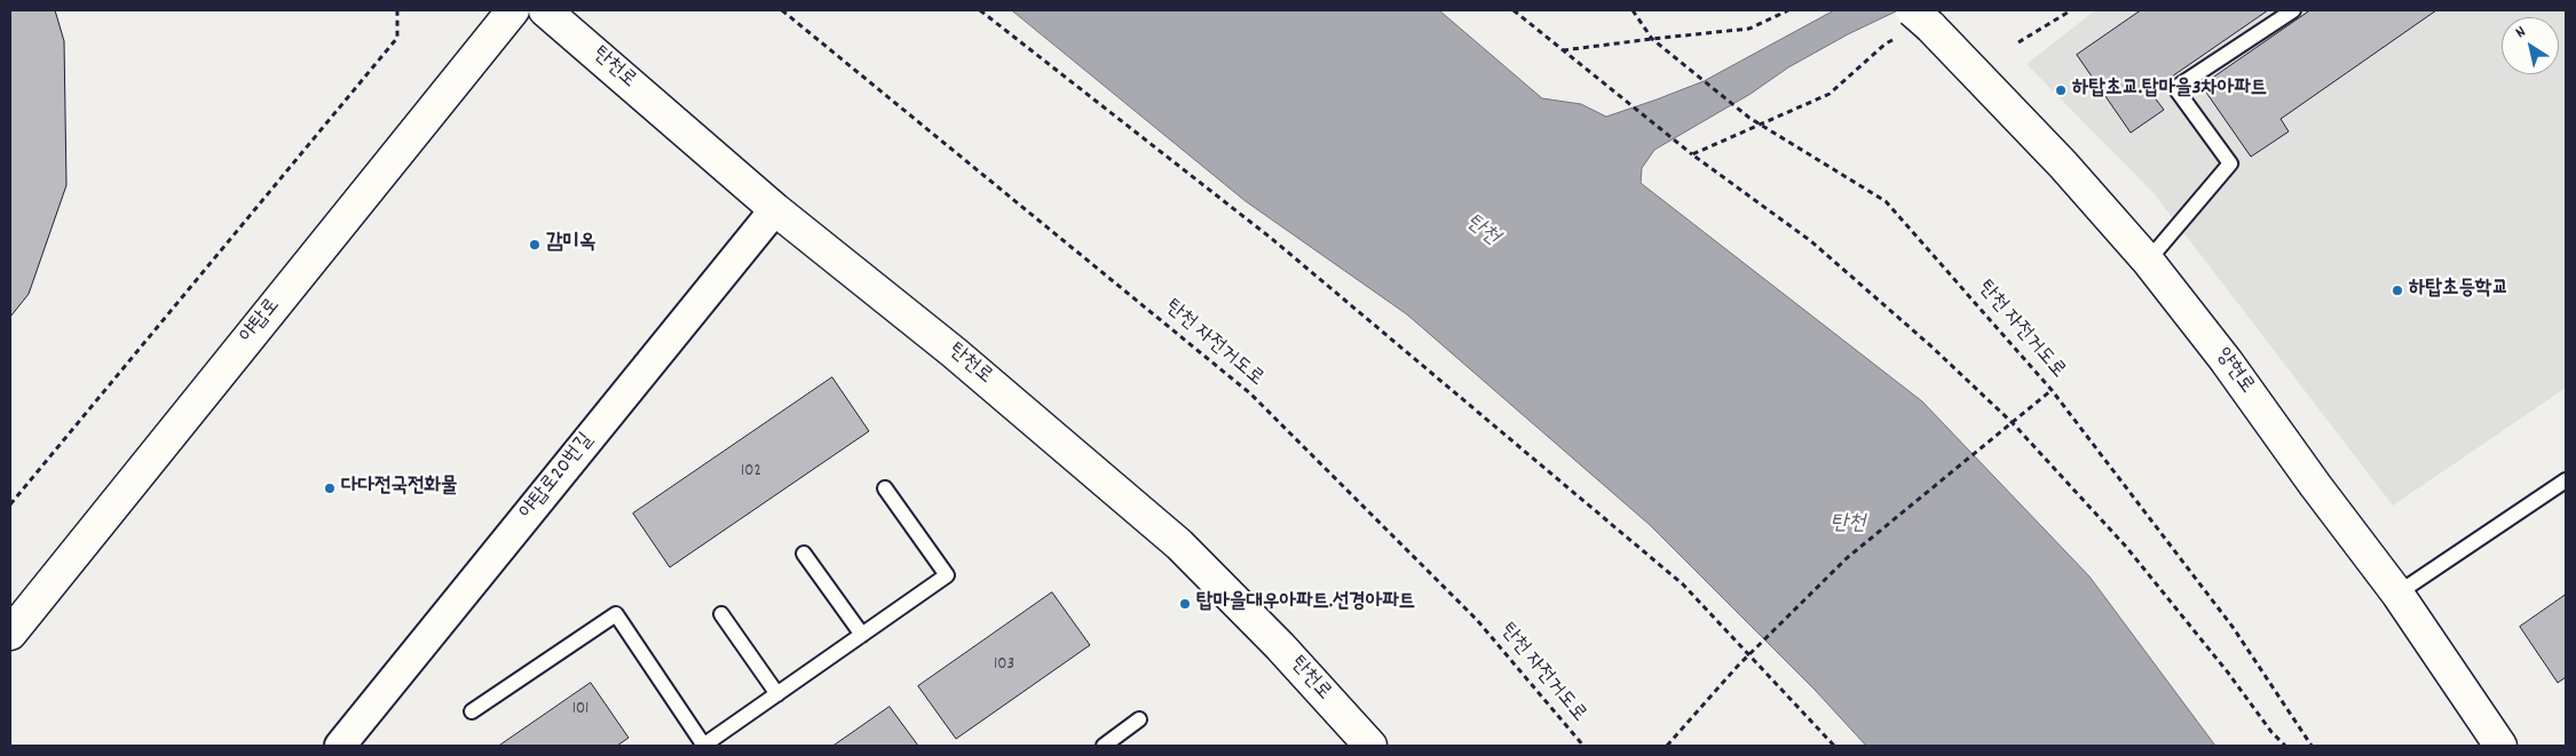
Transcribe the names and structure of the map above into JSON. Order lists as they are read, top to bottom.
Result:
{
  "streets": {
    "main road": ["탄천로", "야탑로", "양현로"],
    "street": ["야탑로20번길"],
    "path": ["탄천 자전거도로"]
  },
  "crossings": [
    ["탄천로", "야탑로20번길"]
  ],
  "water": ["탄천"],
  "places": [
    "하탑초교.탑마을3차아파트",
    "감미옥",
    "하탑초등학교",
    "다다전국전화물",
    "탑마을대우아파트.선경아파트"
  ],
  "house_numbers": ["102", "103", "101"],
  "north": "top left"
}
